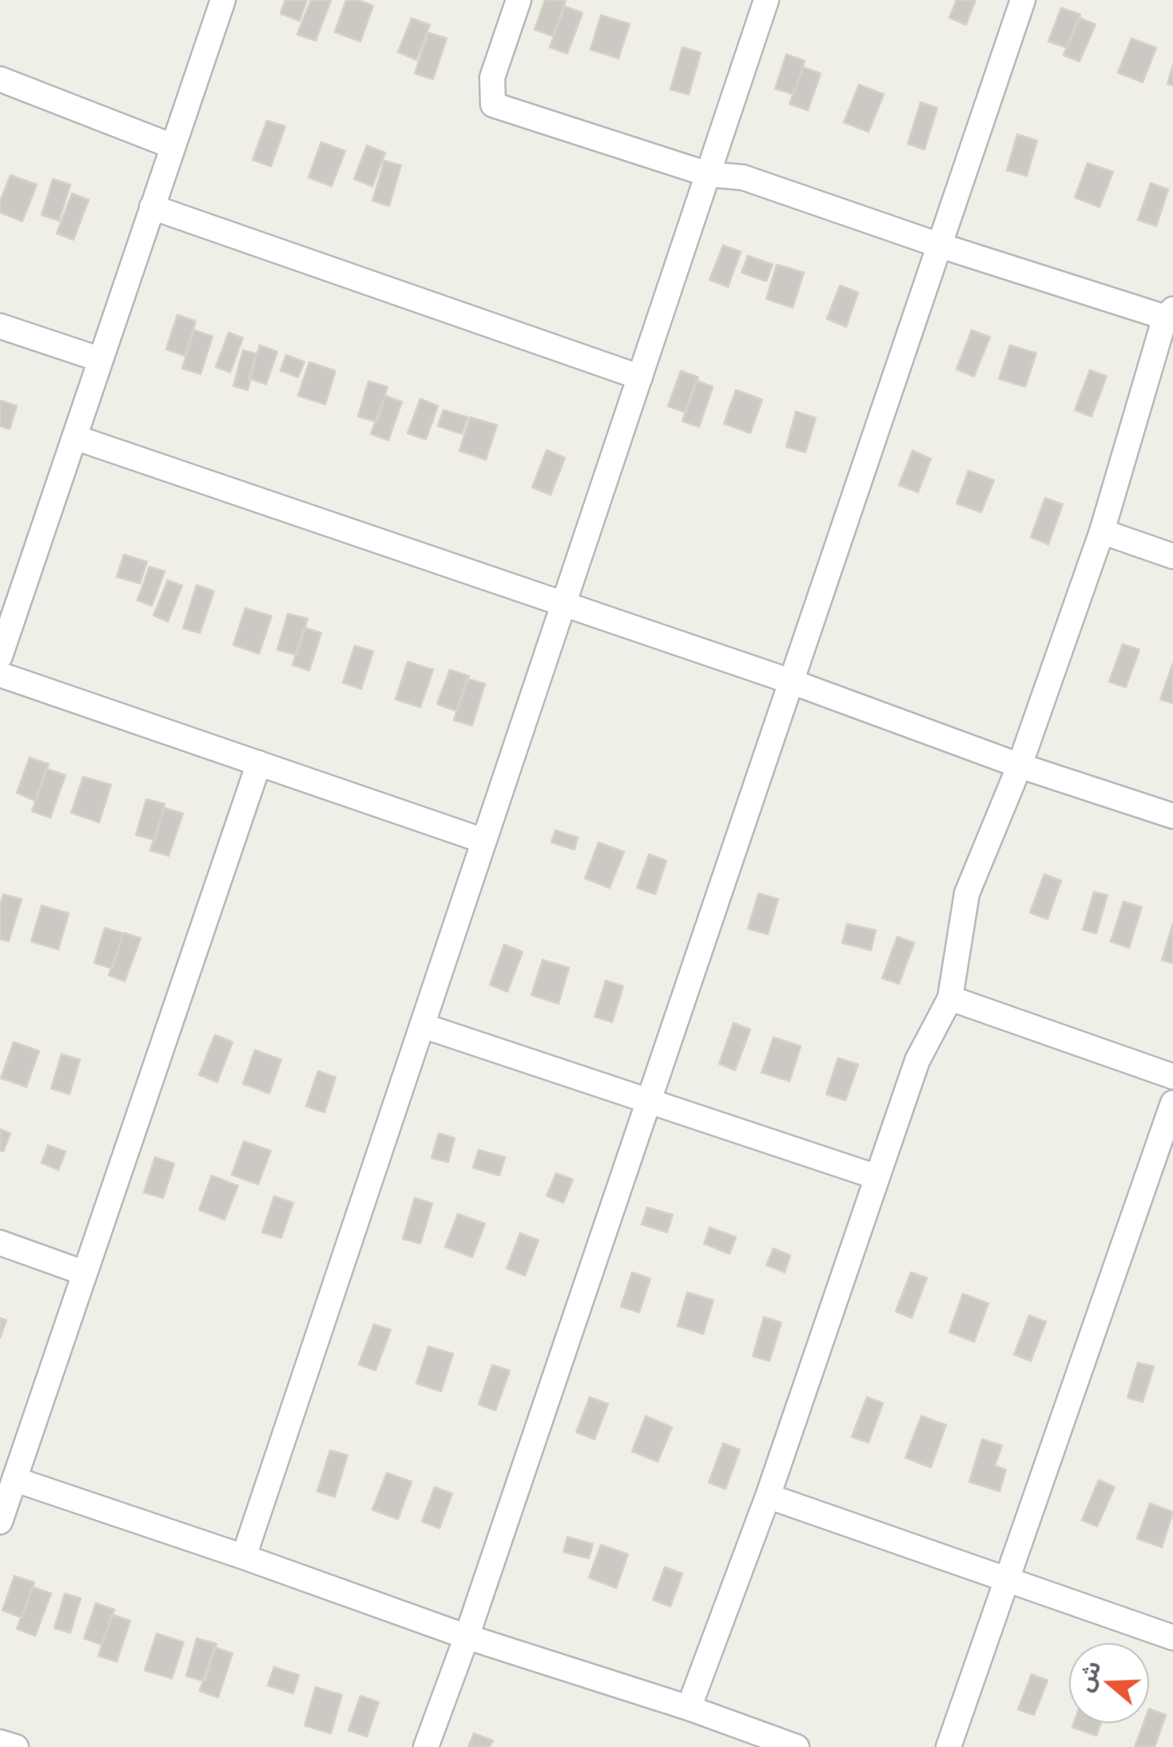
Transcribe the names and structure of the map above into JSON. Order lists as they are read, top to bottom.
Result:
{
  "north": "left"
}
